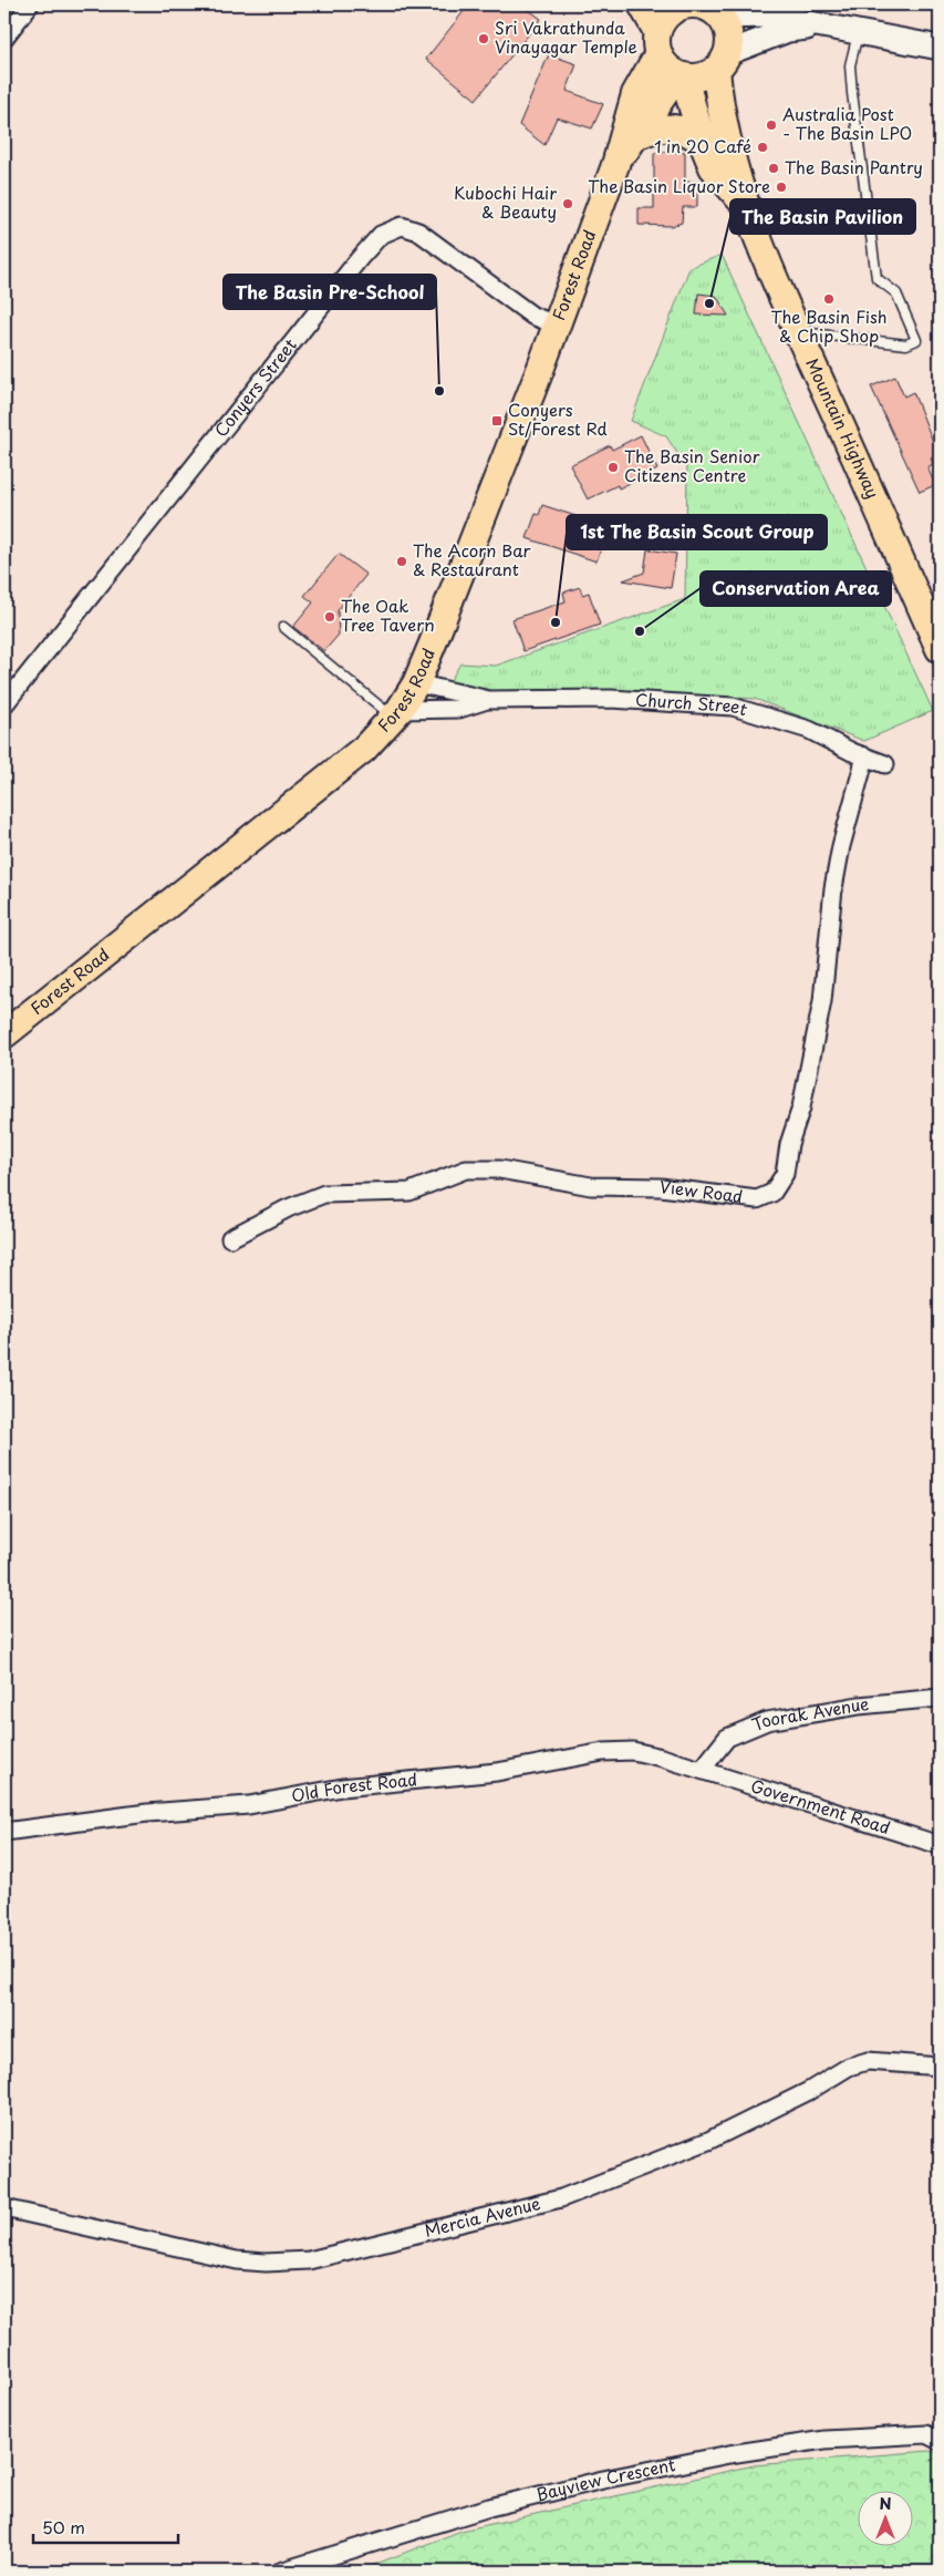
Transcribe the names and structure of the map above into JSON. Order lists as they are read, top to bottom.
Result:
{
  "streets": {
    "main road": ["Forest Road", "Mountain Highway"],
    "street": [
      "Conyers Street",
      "Church Street",
      "View Road",
      "Toorak Avenue",
      "Old Forest Road",
      "Government Road",
      "Mercia Avenue",
      "Bayview Crescent"
    ]
  },
  "crossings": [
    ["Forest Road", "Conyers Street"],
    ["Forest Road", "Mountain Highway"],
    ["Forest Road", "Church Street"],
    ["Church Street", "View Road"],
    ["Toorak Avenue", "Old Forest Road"],
    ["Toorak Avenue", "Government Road"],
    ["Old Forest Road", "Government Road"]
  ],
  "places": {
    "other": [
      "Sri Vakrathunda Vinayagar Temple",
      "Australia Post - The Basin LPO",
      "1 in 20 Café",
      "The Basin Pantry",
      "The Basin Liquor Store",
      "Kubochi Hair & Beauty",
      "The Basin Fish & Chip Shop",
      "The Basin Pavilion",
      "The Basin Pre-School",
      "The Basin Senior Citizens Centre",
      "The Acorn Bar & Restaurant",
      "The Oak Tree Tavern",
      "1st The Basin Scout Group",
      "Conservation Area"
    ],
    "transit": ["Conyers St/Forest Rd"]
  },
  "scale_bar": "50 m",
  "north": "top"
}
